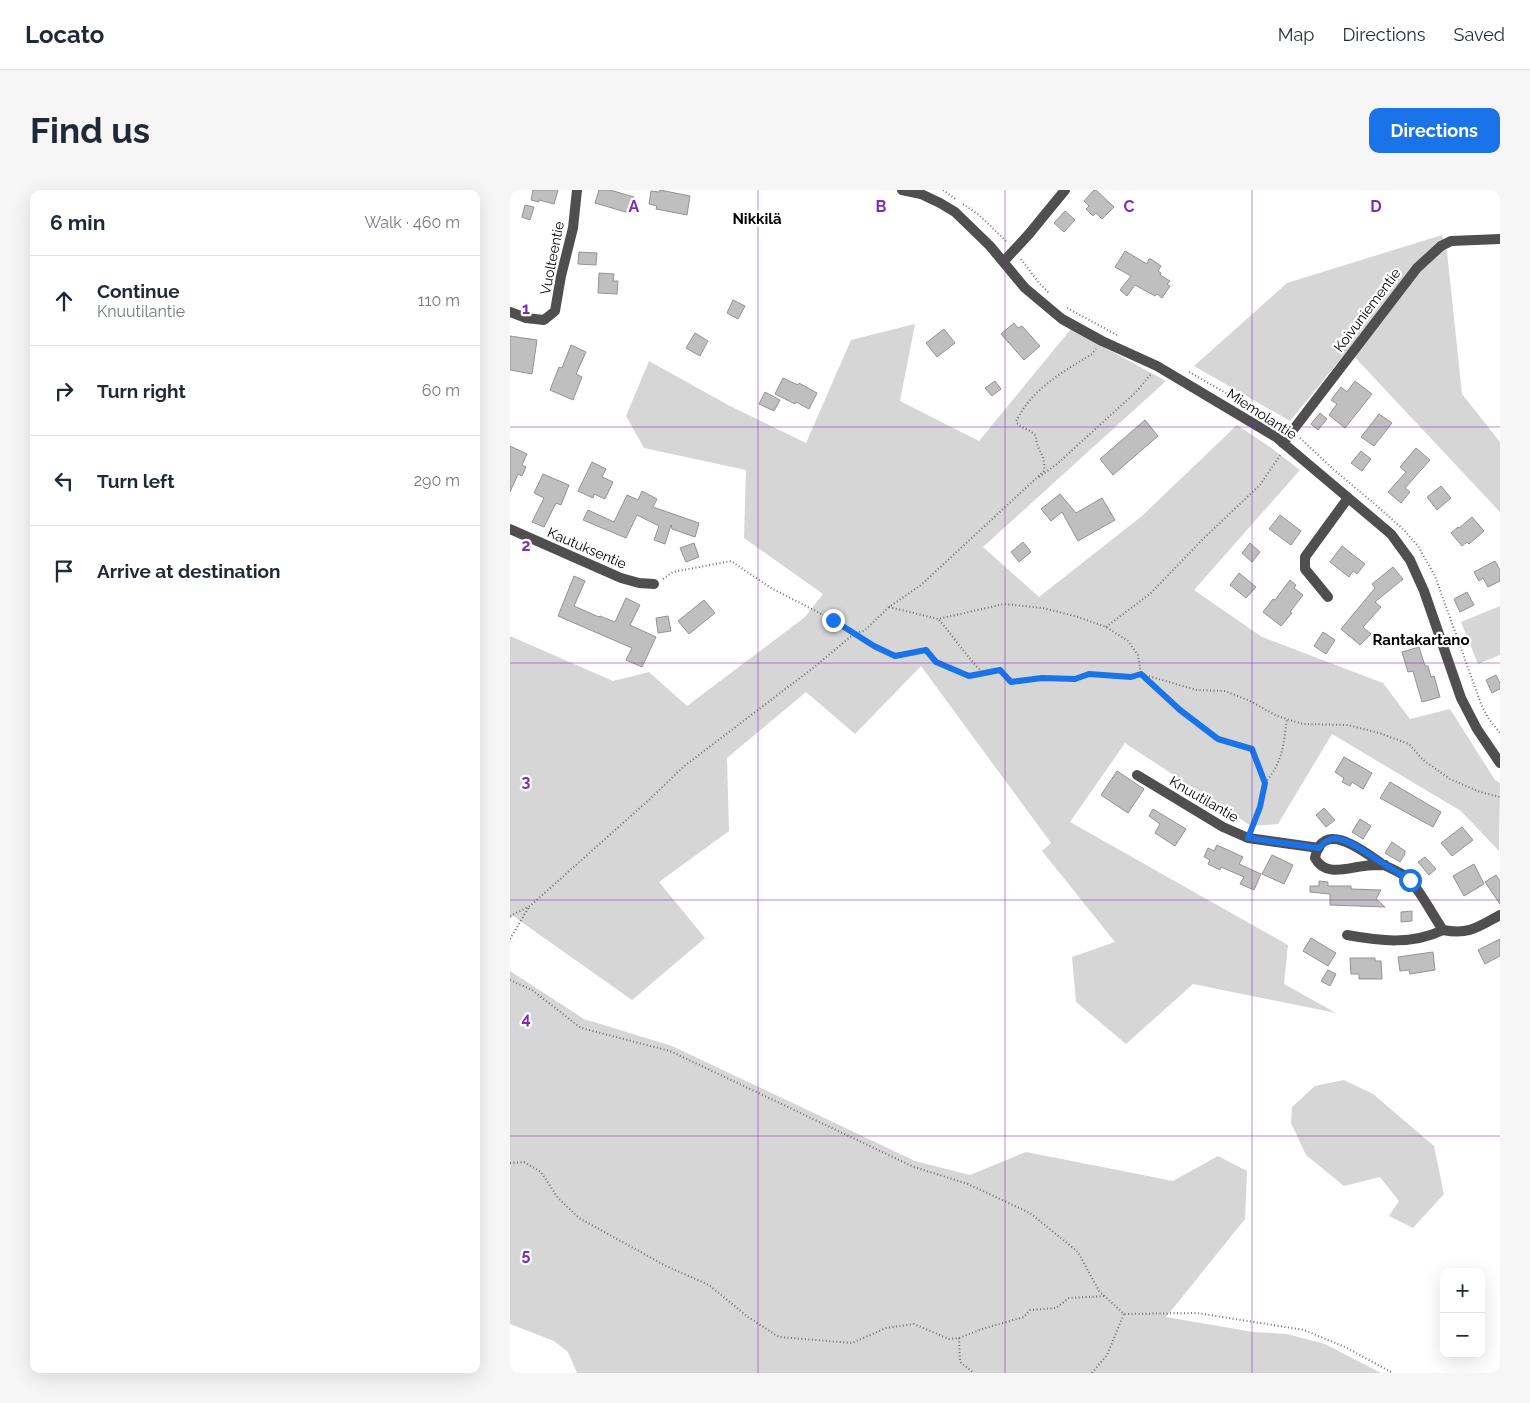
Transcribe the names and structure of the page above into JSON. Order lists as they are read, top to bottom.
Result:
{
  "streets": {
    "street": [
      "Vuolteentie",
      "Koivuniementie",
      "Miemolantie",
      "Kautuksentie",
      "Knuutilantie"
    ]
  },
  "crossings": [
    ["Koivuniementie", "Miemolantie"]
  ],
  "districts": ["Nikkilä", "Rantakartano"],
  "page": {
    "header": "Locato",
    "nav": ["Map", "Directions", "Saved"],
    "buttons": "Directions",
    "title": "Find us",
    "heading": ["6 min", "Walk · 460 m"],
    "list": [
      ["Continue", "Knuutilantie", "110 m"],
      ["Turn right", "60 m"],
      ["Turn left", "290 m"],
      "Arrive at destination"
    ],
    "map_buttons": ["+", "−"]
  },
  "grid": {
    "columns": [
      "A",
      "B",
      "C",
      "D"
    ],
    "rows": [
      "1",
      "2",
      "3",
      "4",
      "5"
    ]
  }
}
